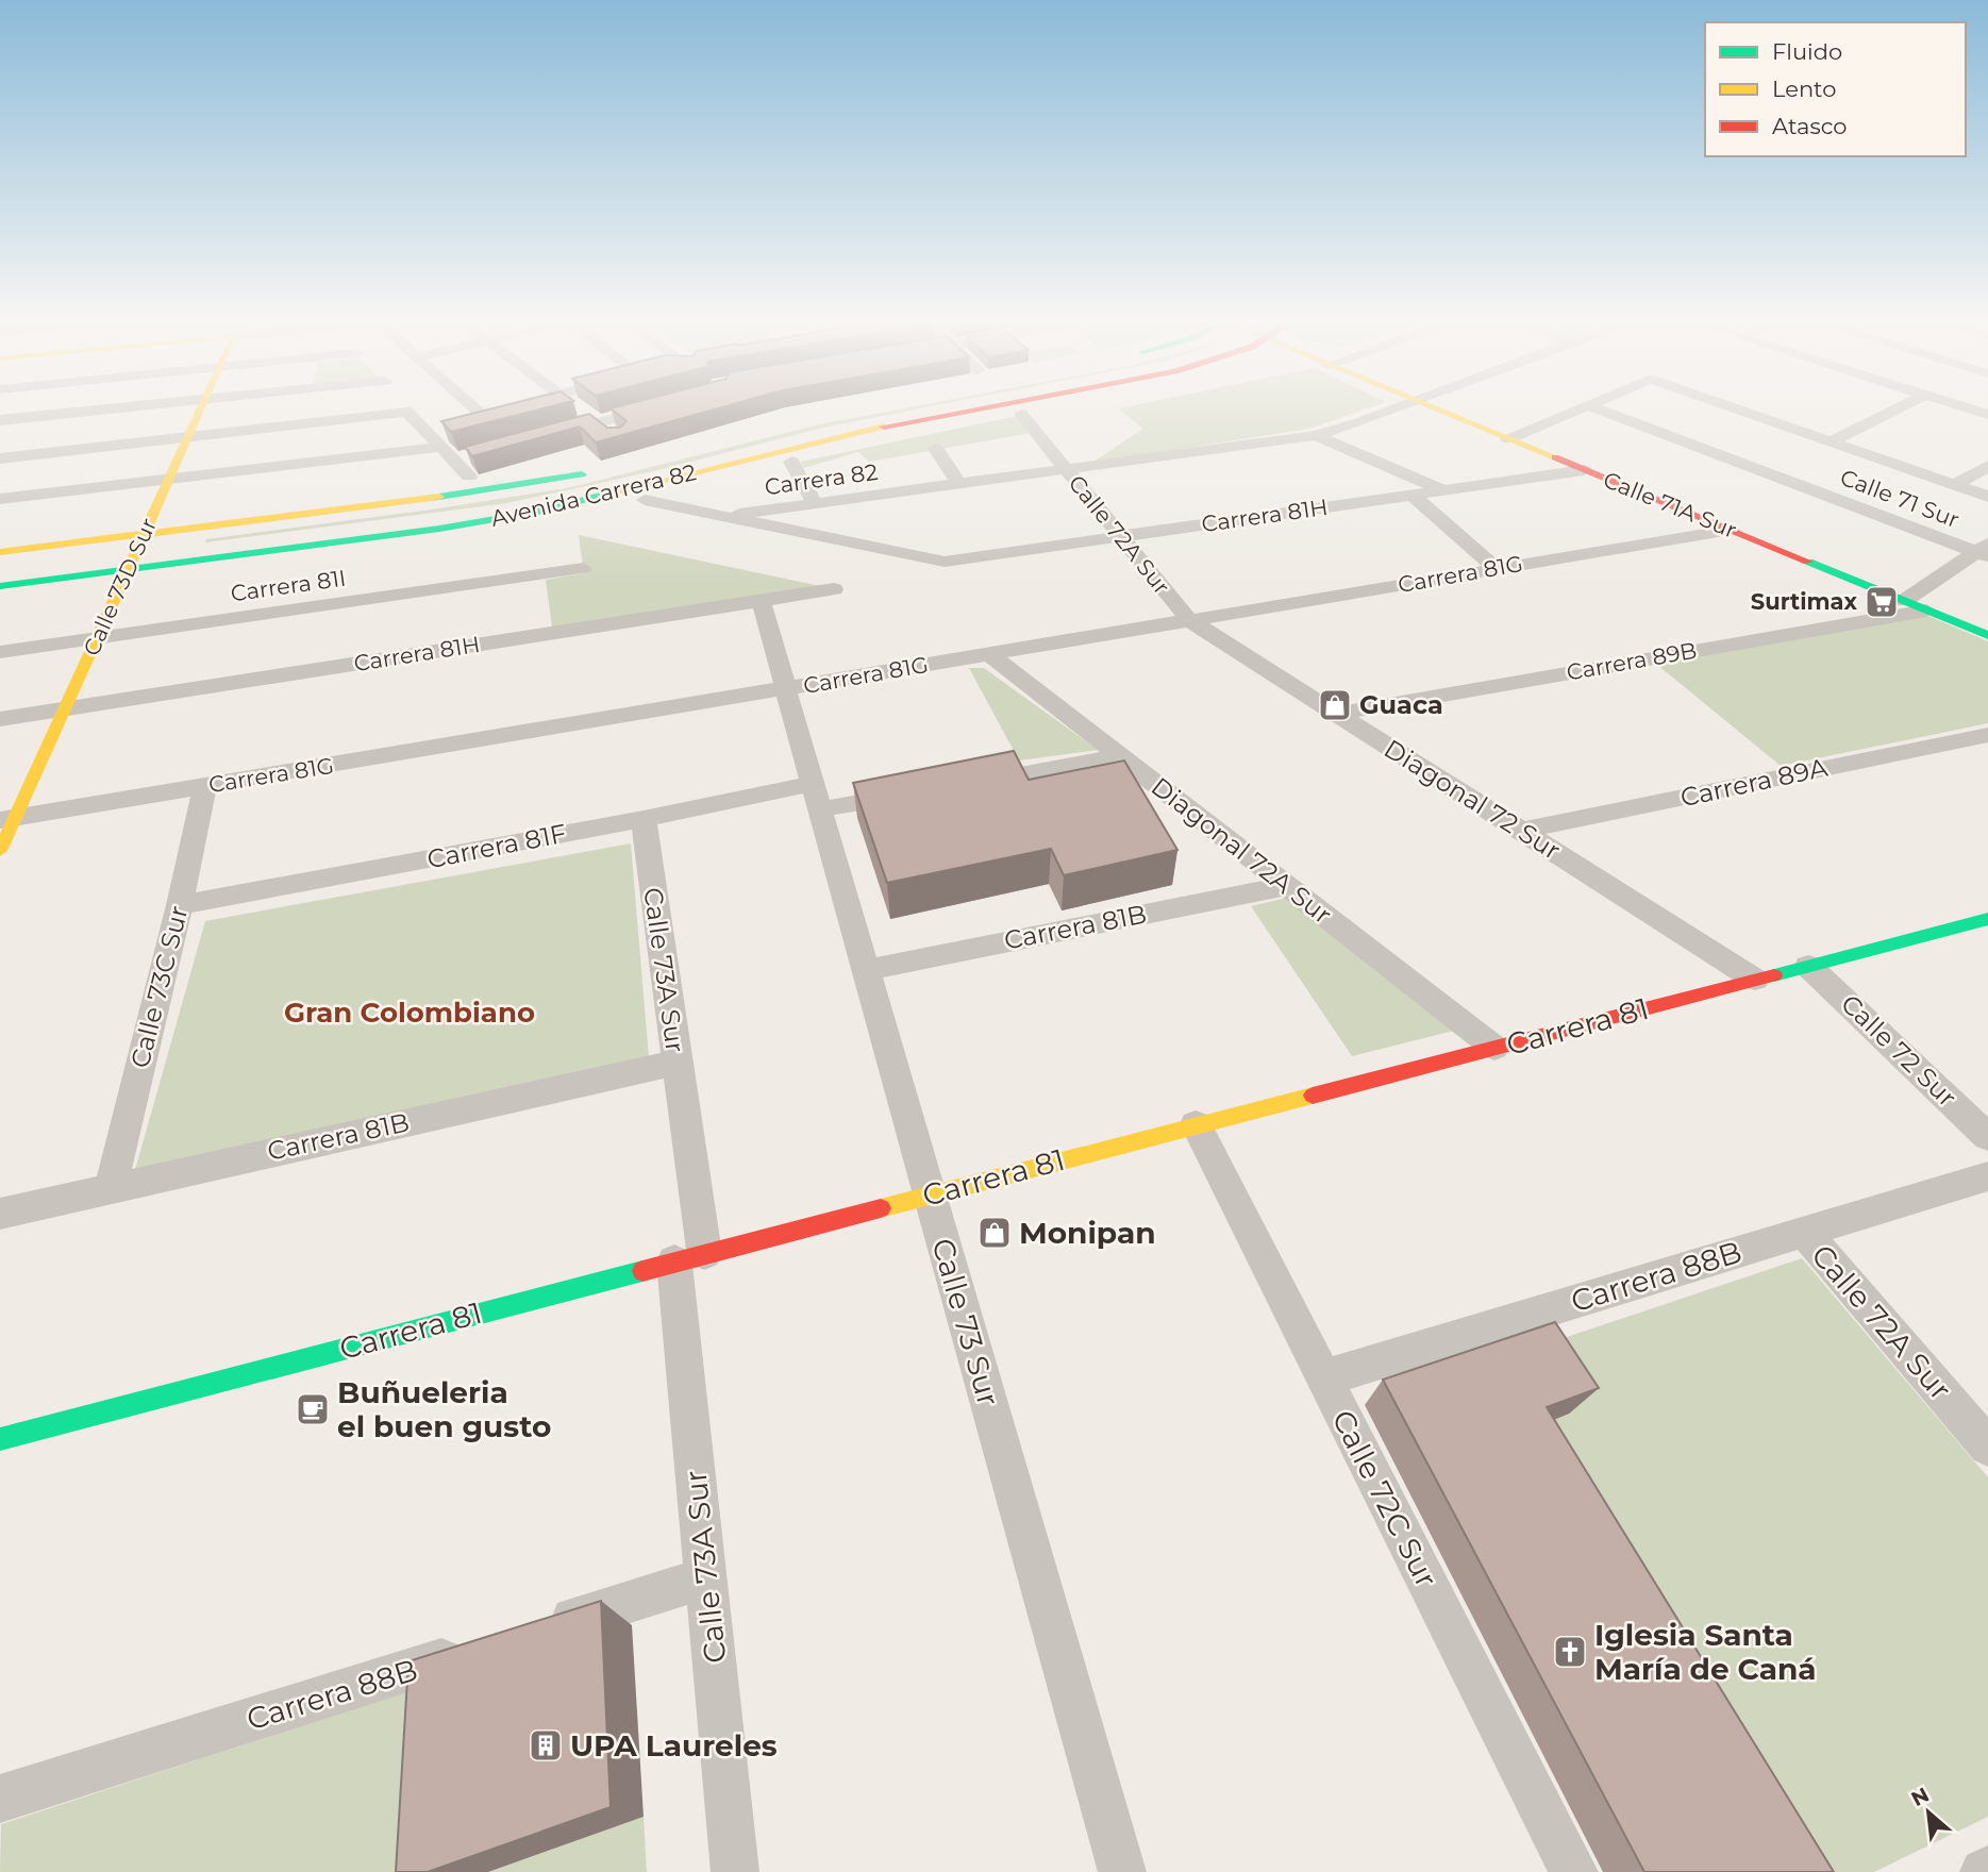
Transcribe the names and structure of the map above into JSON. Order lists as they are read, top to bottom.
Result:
{
  "streets": {
    "street": [
      "Carrera 82",
      "Avenida Carrera 82",
      "Calle 71 Sur",
      "Calle 71A Sur",
      "Carrera 81H",
      "Calle 72A Sur",
      "Carrera 81G",
      "Carrera 81I",
      "Calle 73D Sur",
      "Carrera 89B",
      "Carrera 89A",
      "Diagonal 72 Sur",
      "Carrera 81F",
      "Diagonal 72A Sur",
      "Carrera 81B",
      "Calle 73A Sur",
      "Calle 73C Sur",
      "Carrera 81",
      "Calle 72 Sur",
      "Carrera 88B",
      "Calle 73 Sur",
      "Calle 72C Sur"
    ]
  },
  "crossings": [
    ["Carrera 82", "Carrera 81H"],
    ["Carrera 82", "Calle 72A Sur"],
    ["Avenida Carrera 82", "Calle 73D Sur"],
    ["Calle 71A Sur", "Carrera 81H"],
    ["Calle 71A Sur", "Carrera 81G"],
    ["Calle 71A Sur", "Carrera 89B"],
    ["Carrera 81H", "Calle 72A Sur"],
    ["Carrera 81H", "Calle 73D Sur"],
    ["Carrera 81H", "Calle 73 Sur"],
    ["Calle 72A Sur", "Carrera 81G"],
    ["Calle 72A Sur", "Diagonal 72 Sur"],
    ["Calle 72A Sur", "Carrera 88B"],
    ["Carrera 81G", "Calle 73D Sur"],
    ["Carrera 81G", "Diagonal 72 Sur"],
    ["Carrera 81G", "Diagonal 72A Sur"],
    ["Carrera 81G", "Calle 73C Sur"],
    ["Carrera 81G", "Calle 73 Sur"],
    ["Carrera 81I", "Calle 73D Sur"],
    ["Carrera 89B", "Diagonal 72 Sur"],
    ["Carrera 89A", "Diagonal 72 Sur"],
    ["Diagonal 72 Sur", "Carrera 81"],
    ["Carrera 81F", "Calle 73A Sur"],
    ["Carrera 81F", "Calle 73C Sur"],
    ["Carrera 81F", "Calle 73 Sur"],
    ["Diagonal 72A Sur", "Carrera 81B"],
    ["Diagonal 72A Sur", "Carrera 81"],
    ["Carrera 81B", "Calle 73A Sur"],
    ["Carrera 81B", "Calle 73C Sur"],
    ["Carrera 81B", "Calle 73 Sur"],
    ["Calle 73A Sur", "Carrera 81"],
    ["Carrera 81", "Calle 72 Sur"],
    ["Carrera 81", "Calle 73 Sur"],
    ["Carrera 81", "Calle 72C Sur"],
    ["Carrera 88B", "Calle 72C Sur"]
  ],
  "districts": ["Gran Colombiano"],
  "places": {
    "supermarket": ["Surtimax"],
    "shop": ["Guaca", "Monipan"],
    "cafe": ["Buñueleria el buen gusto"],
    "church": ["Iglesia Santa María de Caná"],
    "building": ["UPA Laureles"]
  },
  "legend": ["Fluido", "Lento", "Atasco"],
  "north": "top left"
}
